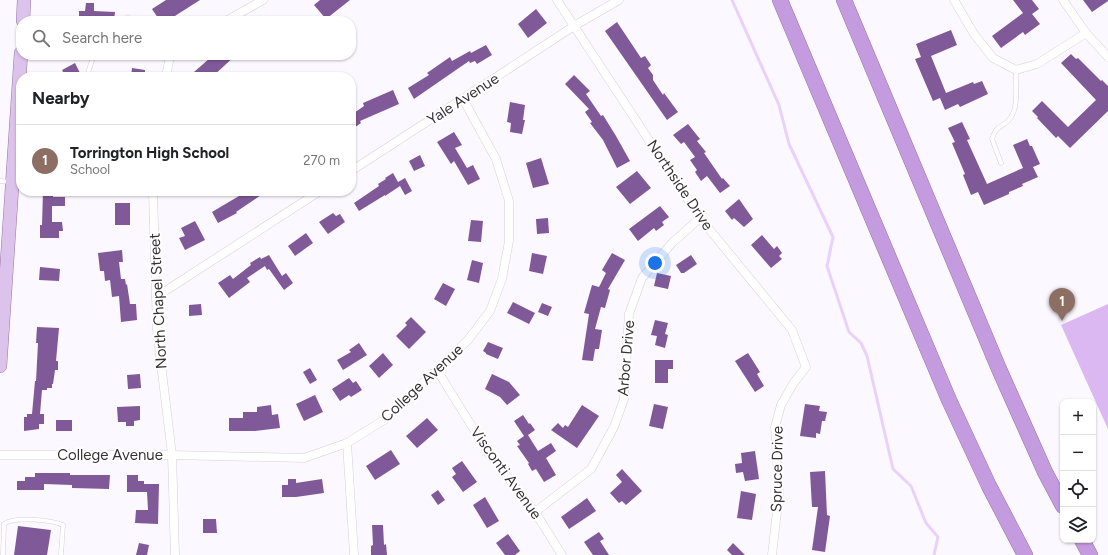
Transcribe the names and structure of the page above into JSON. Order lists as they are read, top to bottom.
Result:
{
  "streets": {
    "street": [
      "Yale Avenue",
      "Northside Drive",
      "North Chapel Street",
      "Arbor Drive",
      "College Avenue",
      "Spruce Drive",
      "Visconti Avenue"
    ]
  },
  "crossings": [
    ["Yale Avenue", "Northside Drive"],
    ["Yale Avenue", "College Avenue"],
    ["Northside Drive", "Arbor Drive"],
    ["Northside Drive", "Spruce Drive"],
    ["North Chapel Street", "College Avenue"],
    ["Arbor Drive", "Visconti Avenue"],
    ["College Avenue", "Visconti Avenue"]
  ],
  "page": {
    "search": "Search here",
    "heading": "Nearby",
    "list": [
      {
        "mark": "1",
        "name": "Torrington High School",
        "note": "School",
        "value": "270 m"
      }
    ],
    "pins": "1",
    "map_buttons": ["+", "−"]
  }
}
